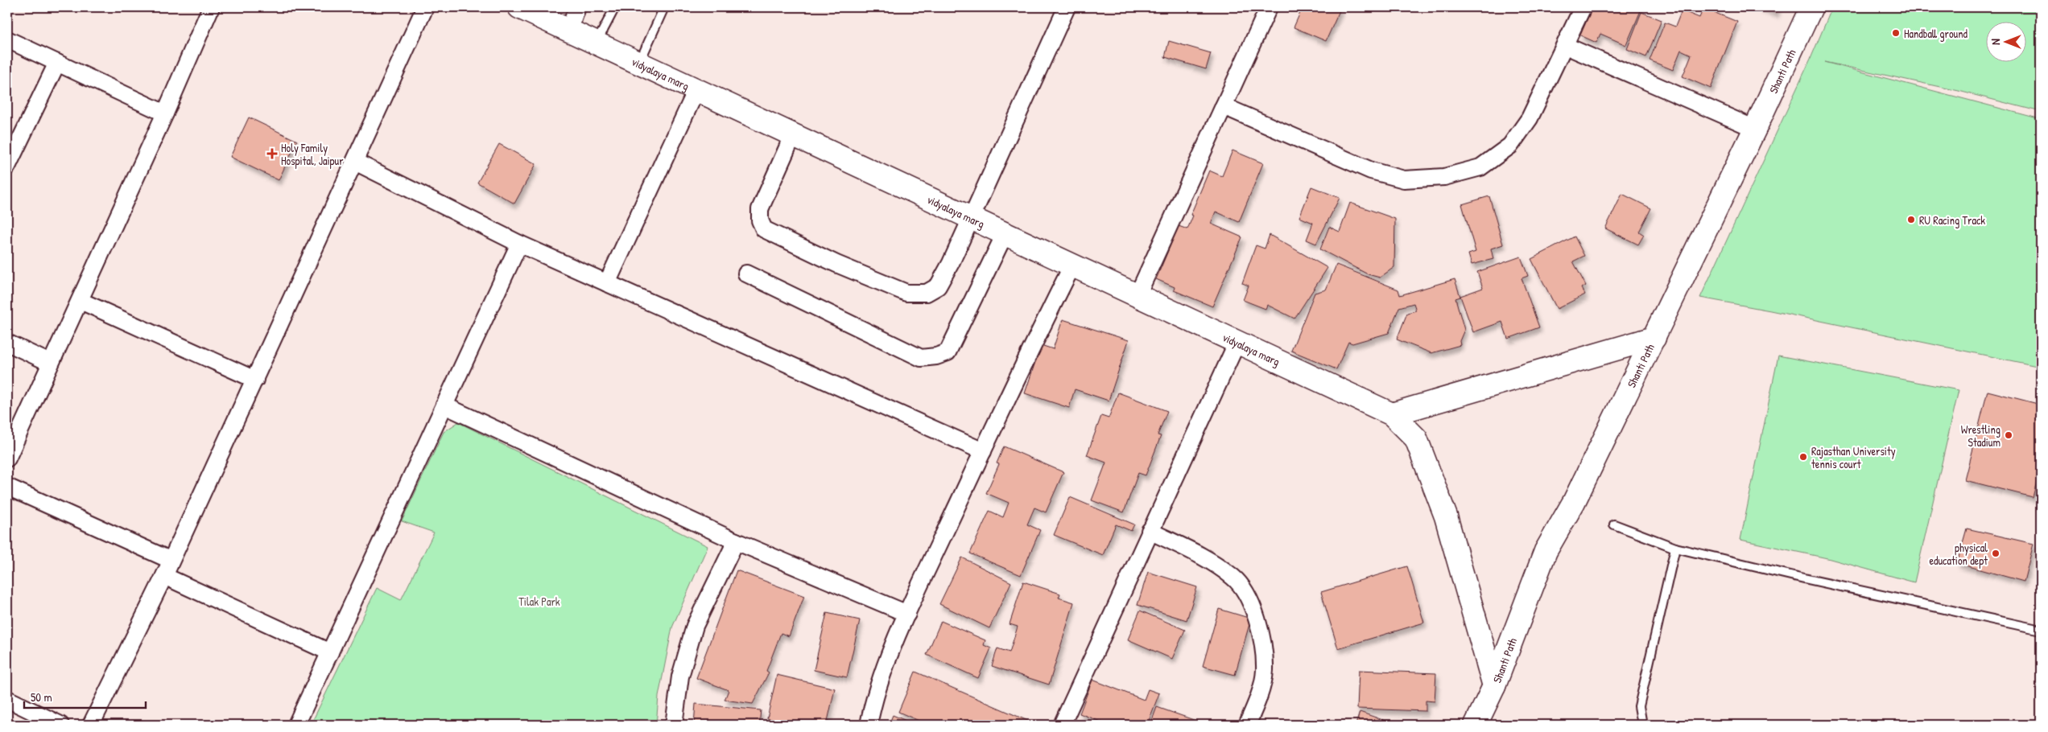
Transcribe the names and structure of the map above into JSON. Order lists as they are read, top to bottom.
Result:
{
  "streets": {
    "street": ["Shanti Path", "vidyalaya marg"]
  },
  "parks": ["Tilak Park"],
  "places": {
    "other": [
      "Handball ground",
      "RU Racing Track",
      "Wrestling Stadium",
      "Rajasthan University tennis court",
      "physical education dept"
    ],
    "health": ["Holy Family Hospital, Jaipur"]
  },
  "scale_bar": "50 m",
  "north": "left"
}
